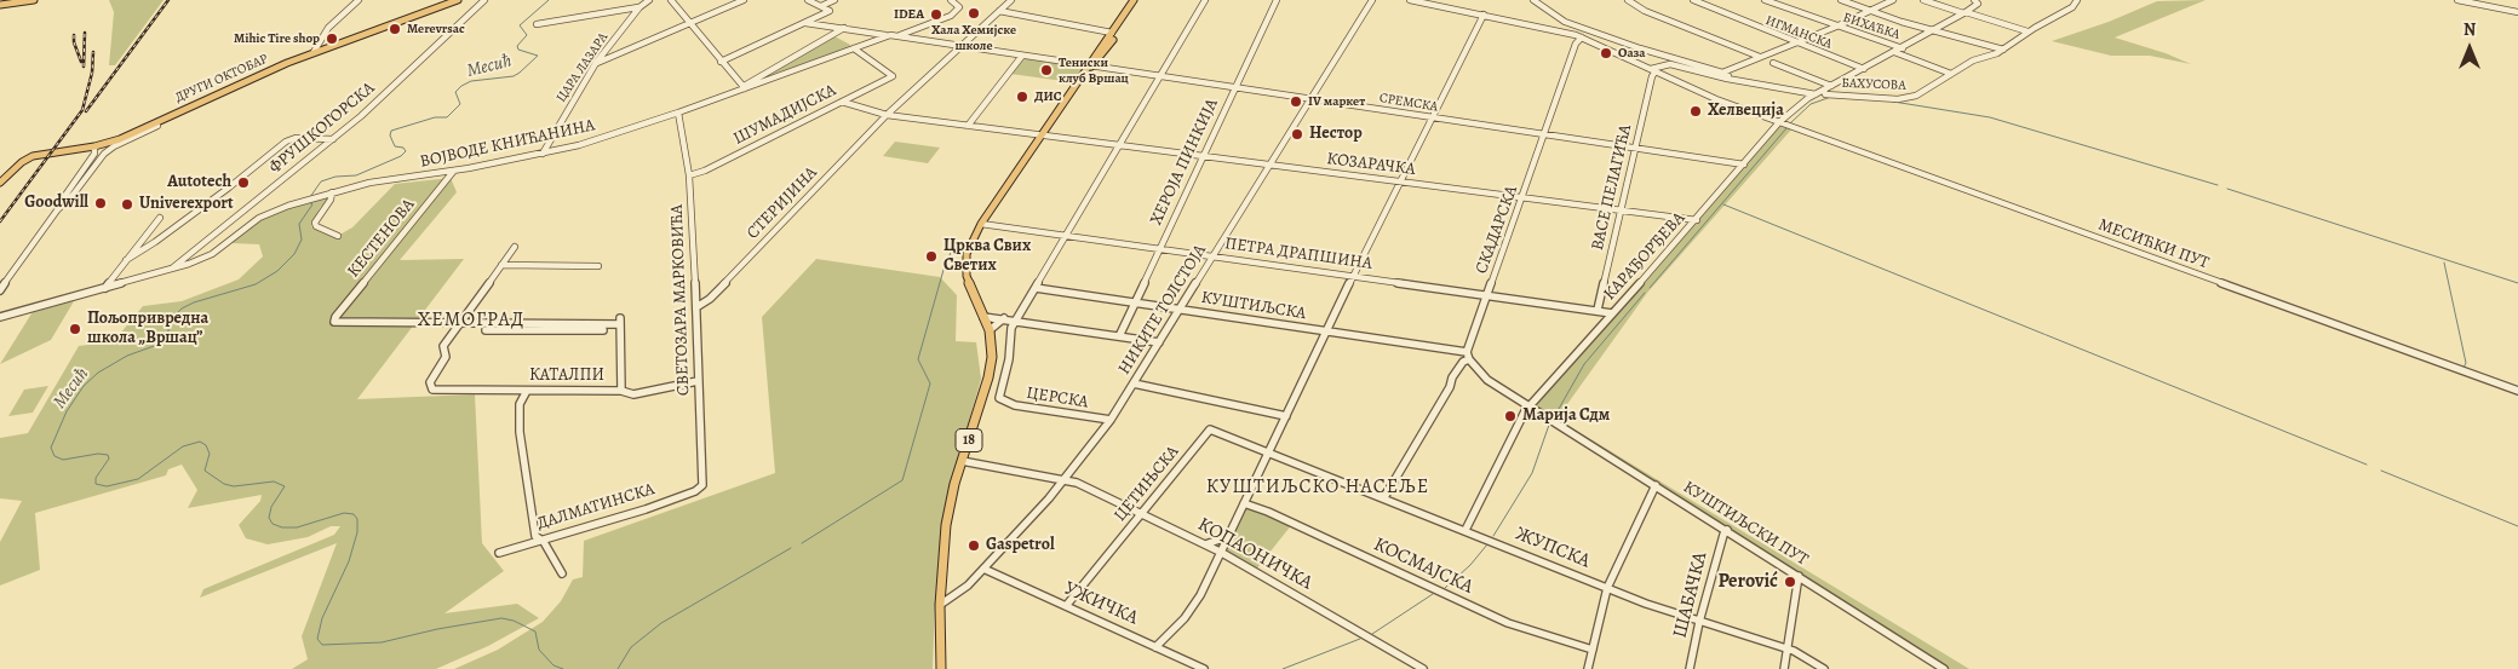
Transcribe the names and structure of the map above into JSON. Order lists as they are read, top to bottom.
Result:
{
  "streets": {
    "main road": ["ДРУГИ ОКТОБАР", "18"],
    "street": [
      "БИХАЋКА",
      "ИГМАНСКА",
      "ЦАРА ЛАЗАРА",
      "БАХУСОВА",
      "СРЕМСКА",
      "ШУМАДИЈСКА",
      "ФРУШКОГОРСКА",
      "ВОЈВОДЕ КНИЋАНИНА",
      "ХЕРОЈА ПИНКИЈА",
      "КОЗАРАЧКА",
      "ВАСЕ ПЕЛАГИЋА",
      "СТЕРИЈИНА",
      "СКАДАРСКА",
      "КЕСТЕНОВА",
      "МЕСИЋКИ ПУТ",
      "ПЕТРА ДРАПШИНА",
      "КАРАЂОРЂЕВА",
      "СВЕТОЗАРА МАРКОВИЋА",
      "КУШТИЉСКА",
      "НИКИТЕ ТОЛСТОЈА",
      "КАТАЛПИ",
      "ЦЕРСКА",
      "ЦЕТИЊСКА",
      "ДАЛМАТИНСКА",
      "КУШТИЉСКИ ПУТ",
      "ЖУПСКА",
      "КОПАОНИЧКА",
      "КОСМАЈСКА",
      "ШАБАЧКА",
      "УЖИЧКА"
    ]
  },
  "crossings": [
    ["БИХАЋКА", "БАХУСОВА"],
    ["ЦАРА ЛАЗАРА", "ВОЈВОДЕ КНИЋАНИНА"],
    ["БАХУСОВА", "КАРАЂОРЂЕВА"],
    ["СРЕМСКА", "ХЕРОЈА ПИНКИЈА"],
    ["СРЕМСКА", "ВАСЕ ПЕЛАГИЋА"],
    ["СРЕМСКА", "СТЕРИЈИНА"],
    ["СРЕМСКА", "СКАДАРСКА"],
    ["СРЕМСКА", "КАРАЂОРЂЕВА"],
    ["СРЕМСКА", "НИКИТЕ ТОЛСТОЈА"],
    ["СРЕМСКА", "18"],
    ["ШУМАДИЈСКА", "ВОЈВОДЕ КНИЋАНИНА"],
    ["ШУМАДИЈСКА", "СВЕТОЗАРА МАРКОВИЋА"],
    ["ФРУШКОГОРСКА", "ВОЈВОДЕ КНИЋАНИНА"],
    ["ВОЈВОДЕ КНИЋАНИНА", "КЕСТЕНОВА"],
    ["ВОЈВОДЕ КНИЋАНИНА", "СВЕТОЗАРА МАРКОВИЋА"],
    ["ХЕРОЈА ПИНКИЈА", "КОЗАРАЧКА"],
    ["ХЕРОЈА ПИНКИЈА", "ПЕТРА ДРАПШИНА"],
    ["ХЕРОЈА ПИНКИЈА", "КУШТИЉСКА"],
    ["КОЗАРАЧКА", "ВАСЕ ПЕЛАГИЋА"],
    ["КОЗАРАЧКА", "СТЕРИЈИНА"],
    ["КОЗАРАЧКА", "СКАДАРСКА"],
    ["КОЗАРАЧКА", "КАРАЂОРЂЕВА"],
    ["КОЗАРАЧКА", "НИКИТЕ ТОЛСТОЈА"],
    ["КОЗАРАЧКА", "18"],
    ["ВАСЕ ПЕЛАГИЋА", "МЕСИЋКИ ПУТ"],
    ["ВАСЕ ПЕЛАГИЋА", "ПЕТРА ДРАПШИНА"],
    ["СТЕРИЈИНА", "СВЕТОЗАРА МАРКОВИЋА"],
    ["СКАДАРСКА", "ПЕТРА ДРАПШИНА"],
    ["СКАДАРСКА", "КУШТИЉСКА"],
    ["СКАДАРСКА", "ЖУПСКА"],
    ["КЕСТЕНОВА", "КАТАЛПИ"],
    ["МЕСИЋКИ ПУТ", "КАРАЂОРЂЕВА"],
    ["ПЕТРА ДРАПШИНА", "КАРАЂОРЂЕВА"],
    ["ПЕТРА ДРАПШИНА", "НИКИТЕ ТОЛСТОЈА"],
    ["ПЕТРА ДРАПШИНА", "18"],
    ["КАРАЂОРЂЕВА", "КУШТИЉСКИ ПУТ"],
    ["КАРАЂОРЂЕВА", "ЖУПСКА"],
    ["СВЕТОЗАРА МАРКОВИЋА", "КАТАЛПИ"],
    ["СВЕТОЗАРА МАРКОВИЋА", "ДАЛМАТИНСКА"],
    ["КУШТИЉСКА", "НИКИТЕ ТОЛСТОЈА"],
    ["НИКИТЕ ТОЛСТОЈА", "ЦЕРСКА"],
    ["НИКИТЕ ТОЛСТОЈА", "18"],
    ["НИКИТЕ ТОЛСТОЈА", "КОПАОНИЧКА"],
    ["НИКИТЕ ТОЛСТОЈА", "УЖИЧКА"],
    ["18", "КОПАОНИЧКА"],
    ["ЦЕТИЊСКА", "ЖУПСКА"],
    ["ЦЕТИЊСКА", "КОПАОНИЧКА"],
    ["ЦЕТИЊСКА", "УЖИЧКА"],
    ["КУШТИЉСКИ ПУТ", "ШАБАЧКА"],
    ["ЖУПСКА", "ШАБАЧКА"]
  ],
  "districts": ["ХЕМОГРАД", "КУШТИЉСКО НАСЕЉЕ"],
  "water": ["Месић"],
  "places": [
    "Хала Хемијске школе",
    "IDEA",
    "Merevrsac",
    "Mihic Tire shop",
    "Оаза",
    "Тениски клуб Вршац",
    "ДИС",
    "IV маркет",
    "Хелвеција",
    "Нестор",
    "Autotech",
    "Goodwill",
    "Univerexport",
    "Црква Свих Светих",
    "Пољопривредна школа „Вршац”",
    "Марија Сдм",
    "Gaspetrol",
    "Perović"
  ],
  "north": "top"
}
